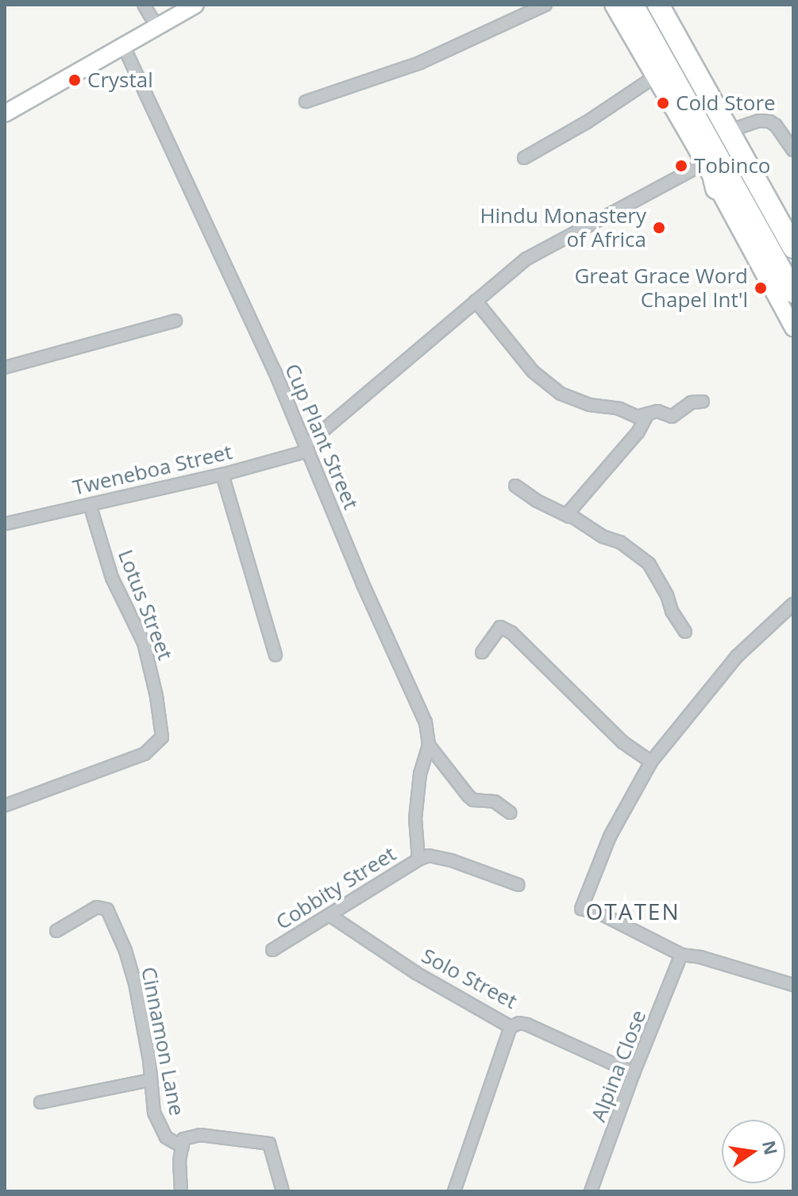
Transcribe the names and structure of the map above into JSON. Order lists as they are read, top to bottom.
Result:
{
  "streets": {
    "street": [
      "Cup Plant Street",
      "Tweneboa Street",
      "Lotus Street",
      "Cobbity Street",
      "Solo Street",
      "Cinnamon Lane",
      "Alpina Close"
    ]
  },
  "crossings": [
    ["Cup Plant Street", "Tweneboa Street"],
    ["Cup Plant Street", "Cobbity Street"],
    ["Tweneboa Street", "Lotus Street"],
    ["Cobbity Street", "Solo Street"],
    ["Solo Street", "Alpina Close"]
  ],
  "districts": ["OTATEN"],
  "places": [
    "Crystal",
    "Cold Store",
    "Tobinco",
    "Hindu Monastery of Africa",
    "Great Grace Word Chapel Int'l"
  ],
  "north": "right"
}
